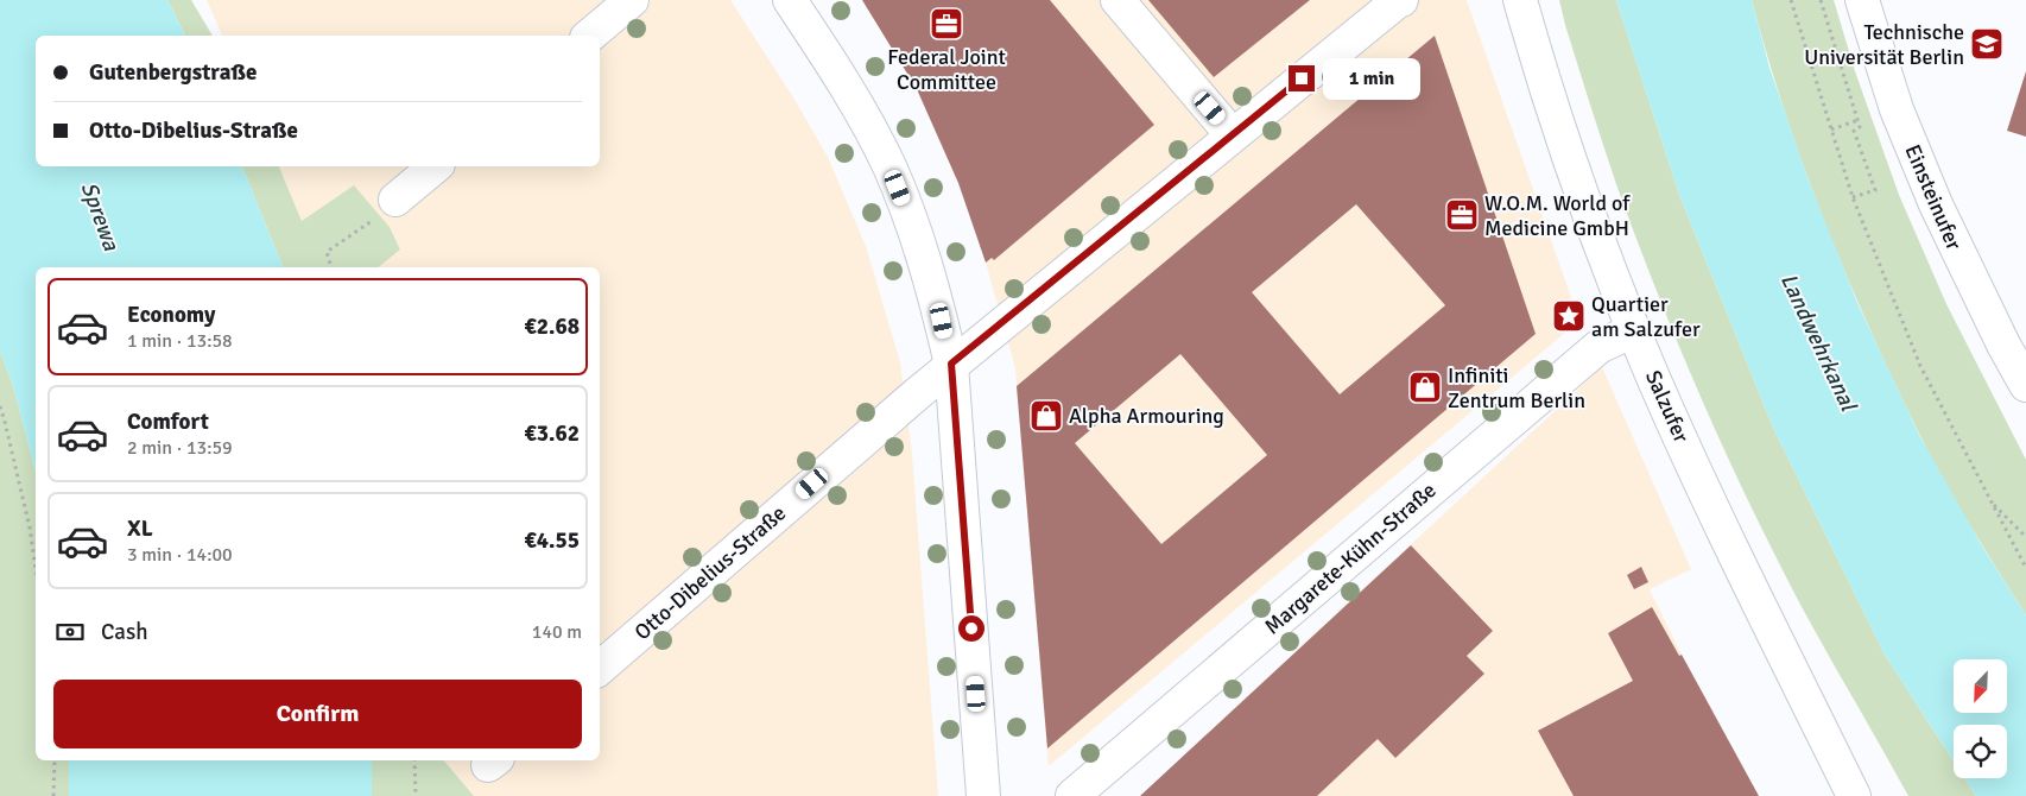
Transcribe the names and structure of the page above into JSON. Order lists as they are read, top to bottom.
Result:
{
  "streets": {
    "street": [
      "Einsteinufer",
      "Salzufer",
      "Margarete-Kühn-Straße",
      "Otto-Dibelius-Straße"
    ]
  },
  "crossings": [
    ["Salzufer", "Margarete-Kühn-Straße"]
  ],
  "water": ["Sprewa", "Landwehrkanal"],
  "places": {
    "office": ["Federal Joint Committee", "W.O.M. World of Medicine GmbH"],
    "school or university": ["Technische Universität Berlin"],
    "place": ["Quartier am Salzufer"],
    "shop": ["Infiniti Zentrum Berlin", "Alpha Armouring"]
  },
  "north": "bottom left",
  "page": {
    "banner": ["Gutenbergstraße", "Otto-Dibelius-Straße"],
    "bubble": "1 min",
    "list": [
      {
        "name": "Economy",
        "note": "1 min · 13:58",
        "value": "€2.68"
      },
      {
        "name": "Comfort",
        "note": "2 min · 13:59",
        "value": "€3.62"
      },
      {
        "name": "XL",
        "note": "3 min · 14:00",
        "value": "€4.55"
      }
    ],
    "pay": ["Cash", "140 m"],
    "buttons": "Confirm"
  }
}
